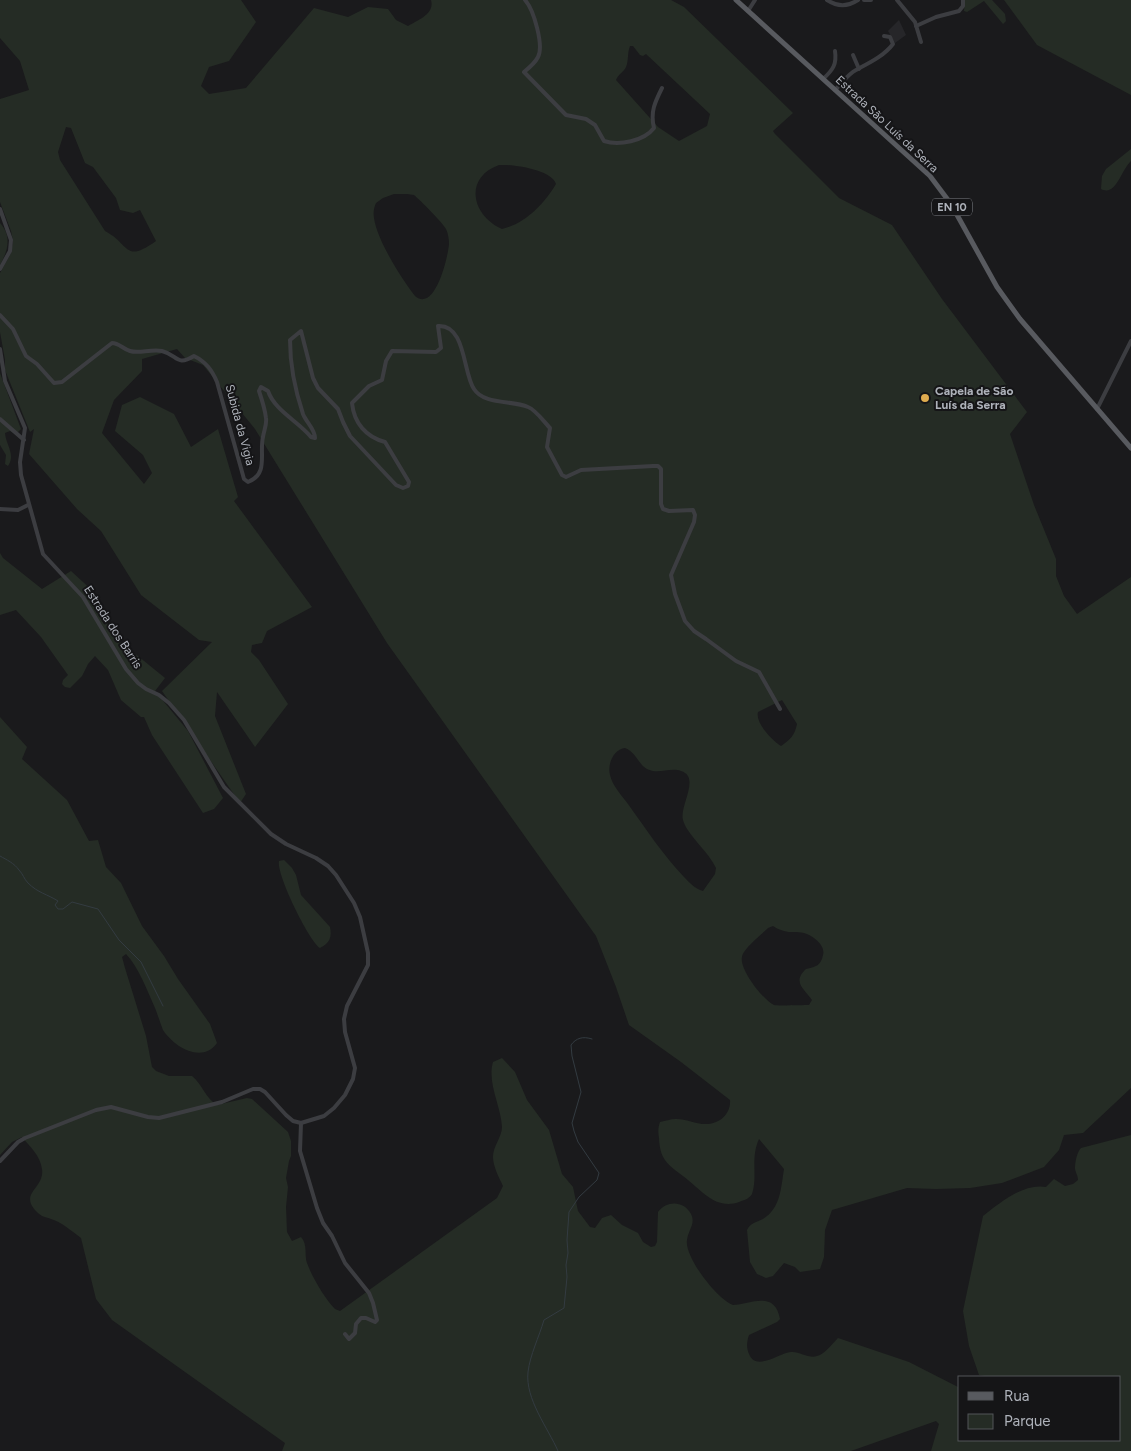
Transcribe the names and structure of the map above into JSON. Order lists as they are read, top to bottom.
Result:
{
  "streets": {
    "main road": ["Estrada São Luís da Serra", "EN 10"],
    "street": ["Subida da Vigia", "Estrada dos Barris"]
  },
  "places": ["Capela de São Luís da Serra"],
  "legend": ["Rua", "Parque"]
}
